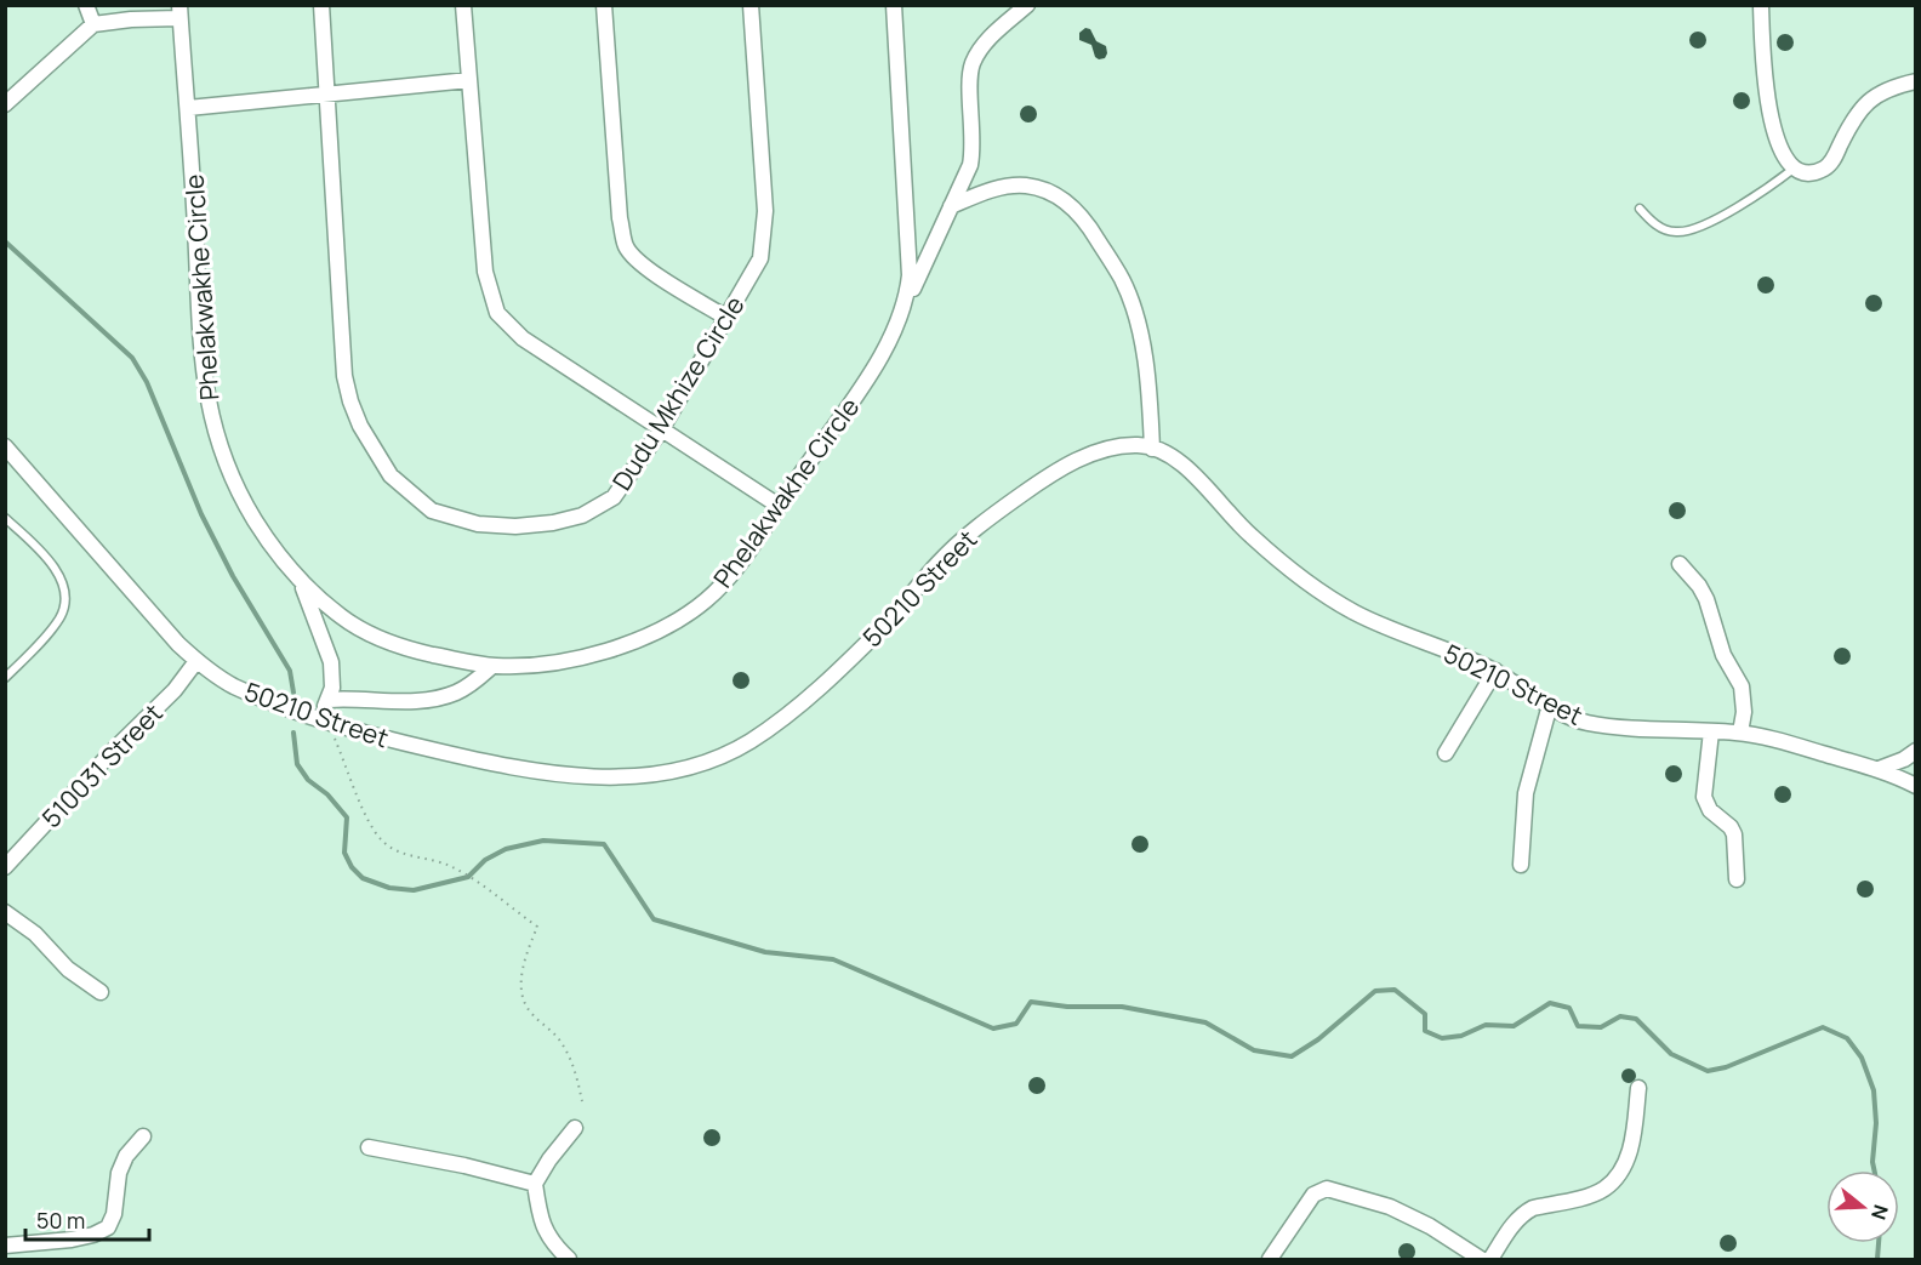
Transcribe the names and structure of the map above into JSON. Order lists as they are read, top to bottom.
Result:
{
  "streets": {
    "street": [
      "Phelakwakhe Circle",
      "Dudu Mkhize Circle",
      "50210 Street",
      "510031 Street"
    ]
  },
  "crossings": [
    ["50210 Street", "510031 Street"]
  ],
  "scale_bar": "50 m",
  "north": "right"
}
